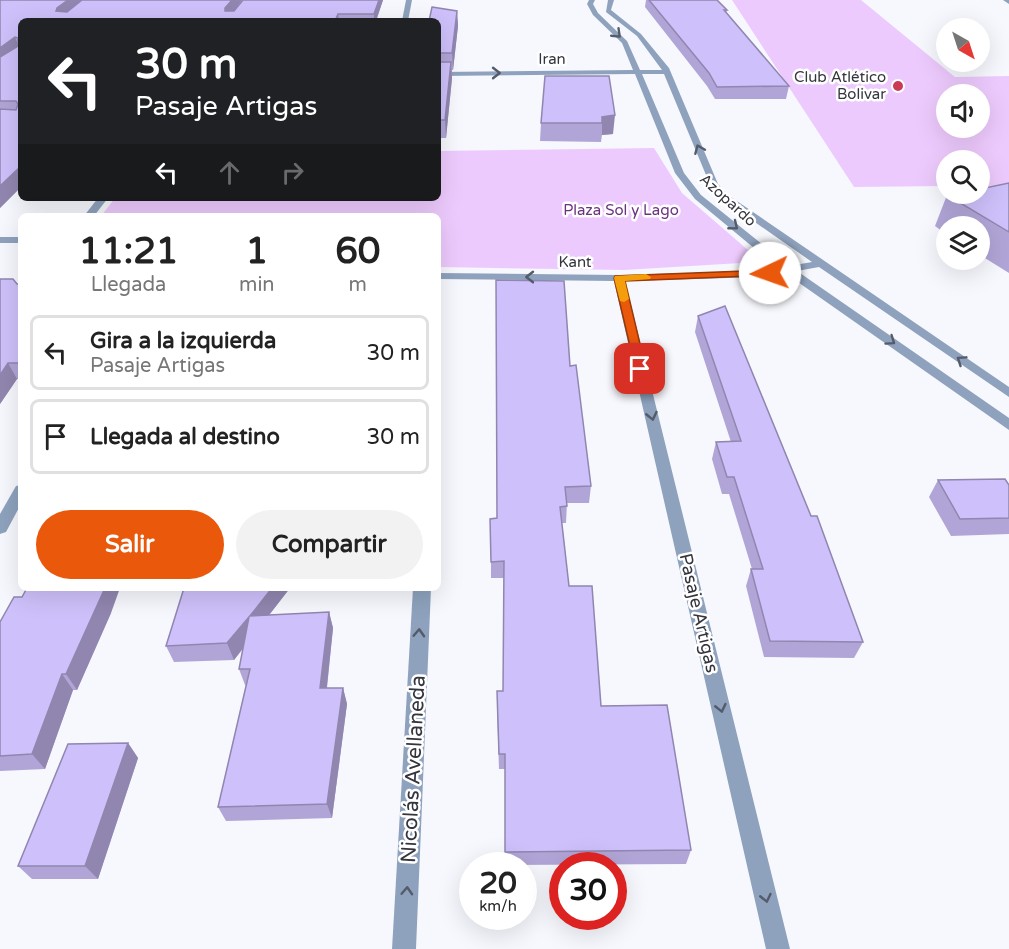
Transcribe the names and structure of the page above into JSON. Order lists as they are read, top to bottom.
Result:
{
  "streets": {
    "street": [
      "Iran",
      "Azopardo",
      "Kant",
      "Pasaje Artigas",
      "Nicolás Avellaneda"
    ]
  },
  "crossings": [
    ["Iran", "Azopardo"],
    ["Azopardo", "Kant"],
    ["Kant", "Pasaje Artigas"]
  ],
  "one_way": [
    "Iran",
    "Kant",
    "Pasaje Artigas",
    "Nicolás Avellaneda"
  ],
  "parks": ["Plaza Sol y Lago"],
  "places": ["Club Atlético Bolivar"],
  "north": "bottom right",
  "page": {
    "turn": ["30 m", "Pasaje Artigas"],
    "eta": [
      "11:21",
      "Llegada",
      "1",
      "min",
      "60",
      "m"
    ],
    "list": [
      {
        "name": "Gira a la izquierda",
        "note": "Pasaje Artigas",
        "value": "30 m"
      },
      {
        "name": "Llegada al destino",
        "value": "30 m"
      }
    ],
    "buttons": ["Salir", "Compartir"],
    "speed": "20 km/h",
    "limit": "30"
  }
}
